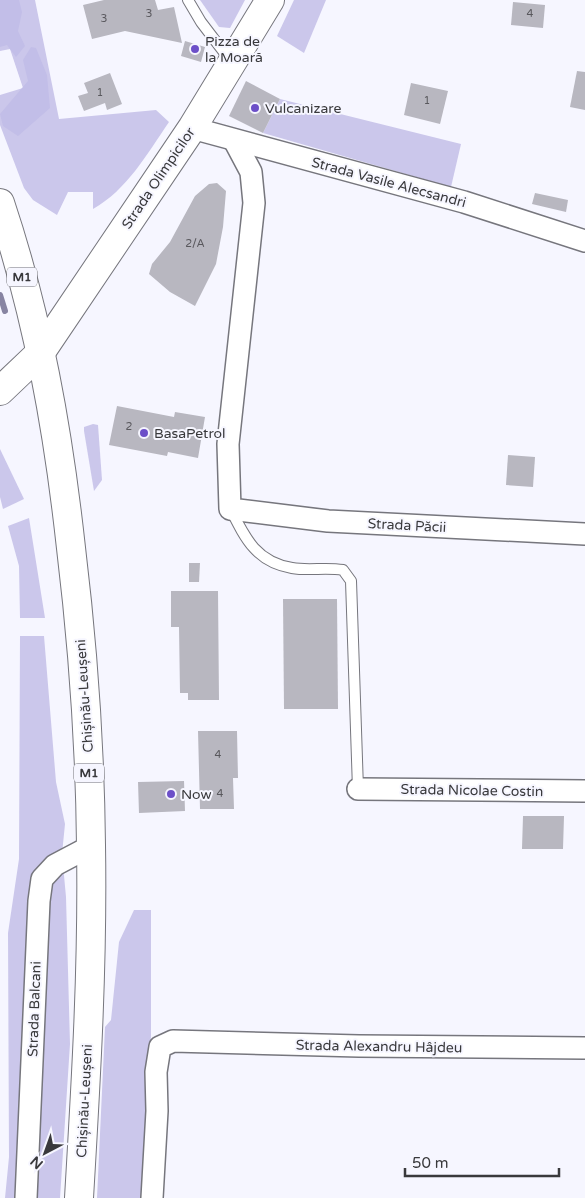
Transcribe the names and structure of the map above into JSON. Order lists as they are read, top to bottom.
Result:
{
  "streets": {
    "main road": ["Strada Olimpicilor", "M1", "Chișinău-Leușeni"],
    "street": [
      "Strada Vasile Alecsandri",
      "Strada Păcii",
      "Strada Nicolae Costin",
      "Strada Balcani",
      "Strada Alexandru Hâjdeu"
    ]
  },
  "crossings": [
    ["Strada Olimpicilor", "Strada Vasile Alecsandri"],
    ["Strada Olimpicilor", "Chișinău-Leușeni"],
    ["Chișinău-Leușeni", "Strada Balcani"]
  ],
  "places": [
    "Pizza de la Moară",
    "Vulcanizare",
    "BasaPetrol",
    "Now"
  ],
  "house_numbers": [
    "3",
    "4",
    "3",
    "1",
    "1",
    "2/A",
    "2",
    "4",
    "4"
  ],
  "scale_bar": "50 m",
  "north": "bottom left"
}
